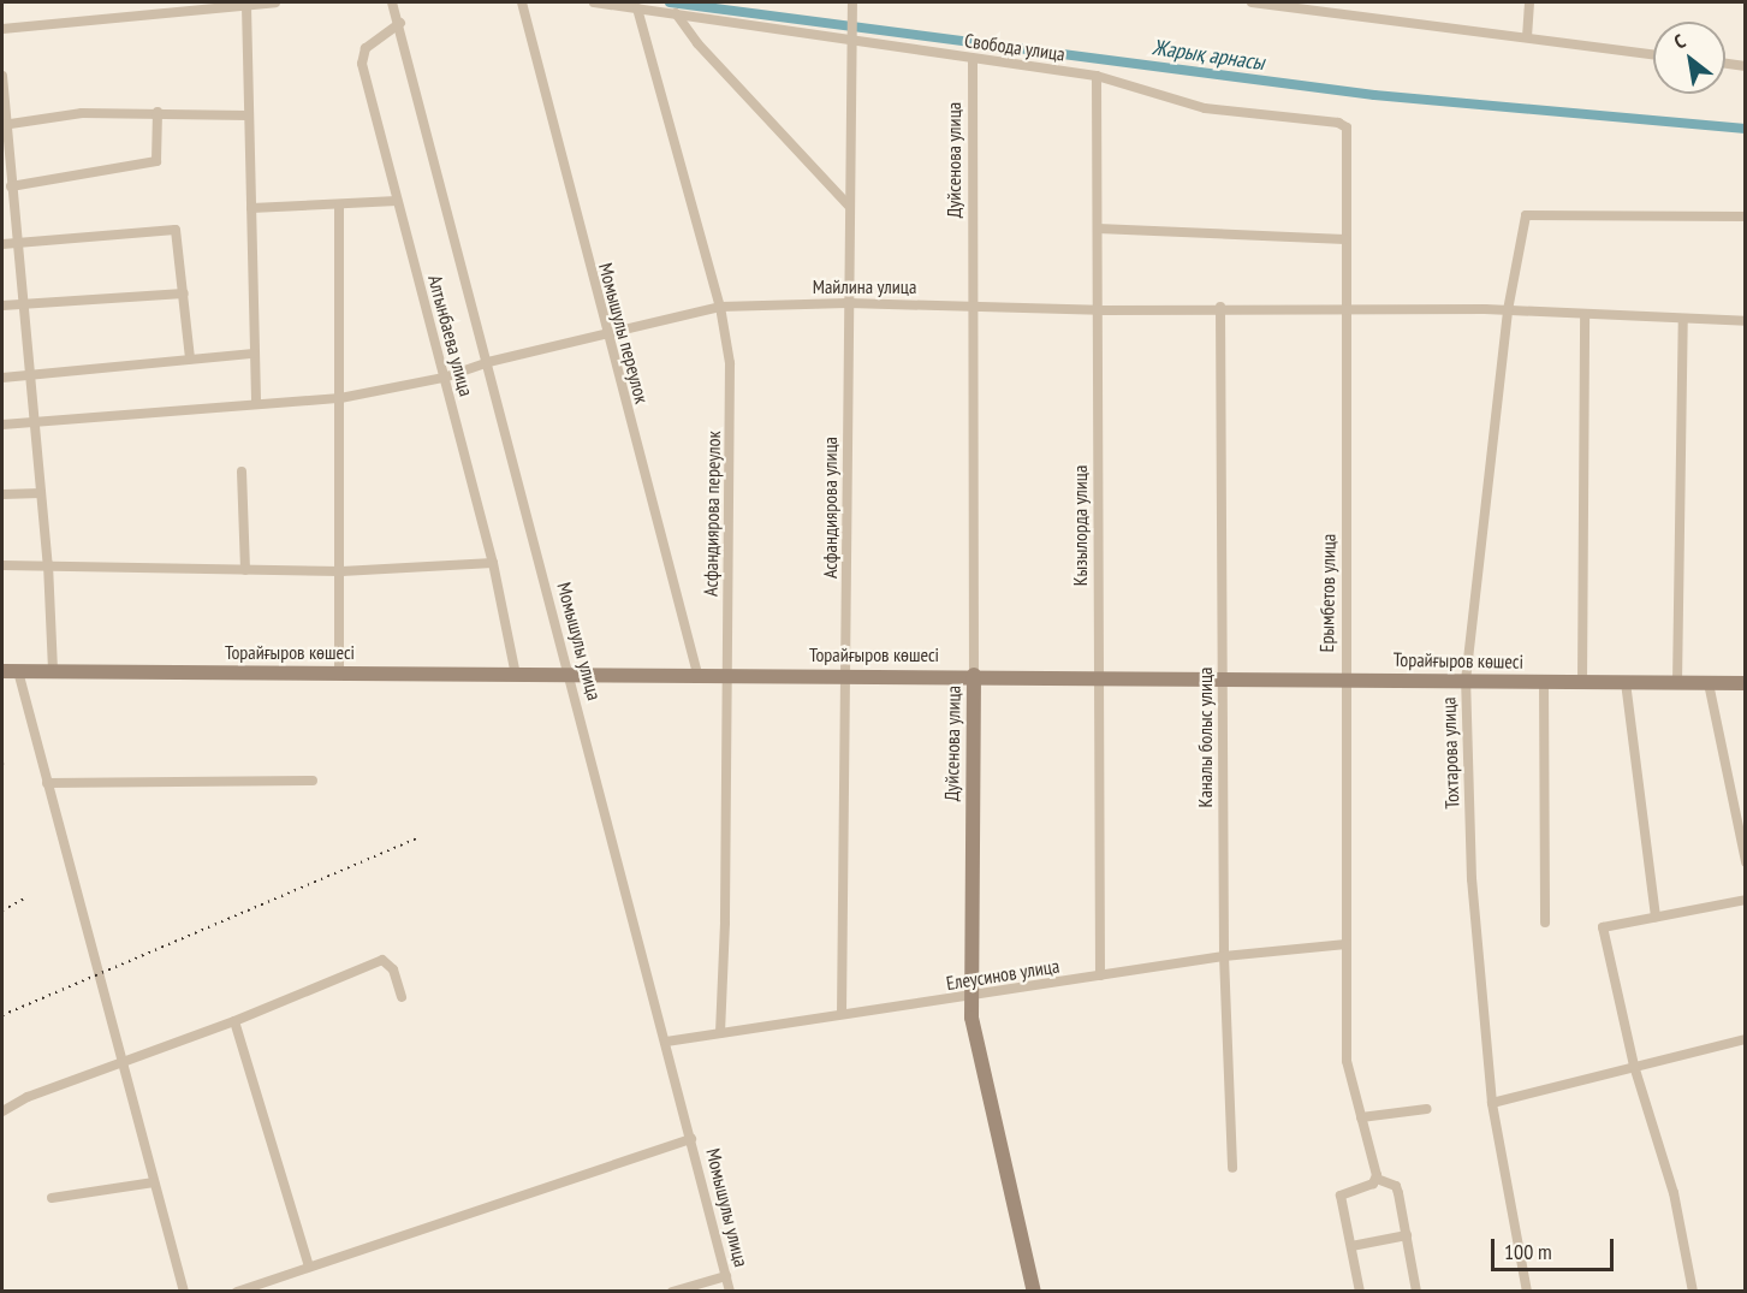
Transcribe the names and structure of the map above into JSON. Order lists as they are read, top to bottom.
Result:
{
  "streets": {
    "street": [
      "Свобода улица",
      "Дуйсенова улица",
      "Майлина улица",
      "Момышулы переулок",
      "Алтынбаева улица",
      "Асфандиярова улица",
      "Асфандиярова переулок",
      "Кызылорда улица",
      "Ерымбетов улица",
      "Момышулы улица",
      "Торайғыров көшесі",
      "Каналы болыс улица",
      "Тохтарова улица",
      "Елеусинов улица"
    ]
  },
  "crossings": [
    ["Свобода улица", "Дуйсенова улица"],
    ["Свобода улица", "Асфандиярова улица"],
    ["Свобода улица", "Асфандиярова переулок"],
    ["Свобода улица", "Кызылорда улица"],
    ["Свобода улица", "Ерымбетов улица"],
    ["Дуйсенова улица", "Майлина улица"],
    ["Дуйсенова улица", "Торайғыров көшесі"],
    ["Дуйсенова улица", "Елеусинов улица"],
    ["Майлина улица", "Момышулы переулок"],
    ["Майлина улица", "Алтынбаева улица"],
    ["Майлина улица", "Асфандиярова улица"],
    ["Майлина улица", "Асфандиярова переулок"],
    ["Майлина улица", "Кызылорда улица"],
    ["Майлина улица", "Ерымбетов улица"],
    ["Майлина улица", "Момышулы улица"],
    ["Майлина улица", "Каналы болыс улица"],
    ["Майлина улица", "Тохтарова улица"],
    ["Момышулы переулок", "Торайғыров көшесі"],
    ["Алтынбаева улица", "Момышулы улица"],
    ["Алтынбаева улица", "Торайғыров көшесі"],
    ["Асфандиярова улица", "Торайғыров көшесі"],
    ["Асфандиярова улица", "Елеусинов улица"],
    ["Асфандиярова переулок", "Торайғыров көшесі"],
    ["Асфандиярова переулок", "Елеусинов улица"],
    ["Кызылорда улица", "Торайғыров көшесі"],
    ["Кызылорда улица", "Елеусинов улица"],
    ["Ерымбетов улица", "Торайғыров көшесі"],
    ["Ерымбетов улица", "Елеусинов улица"],
    ["Момышулы улица", "Торайғыров көшесі"],
    ["Момышулы улица", "Елеусинов улица"],
    ["Торайғыров көшесі", "Каналы болыс улица"],
    ["Торайғыров көшесі", "Тохтарова улица"],
    ["Каналы болыс улица", "Елеусинов улица"]
  ],
  "water": ["Жарық арнасы"],
  "scale_bar": "100 m",
  "north": "top left"
}
